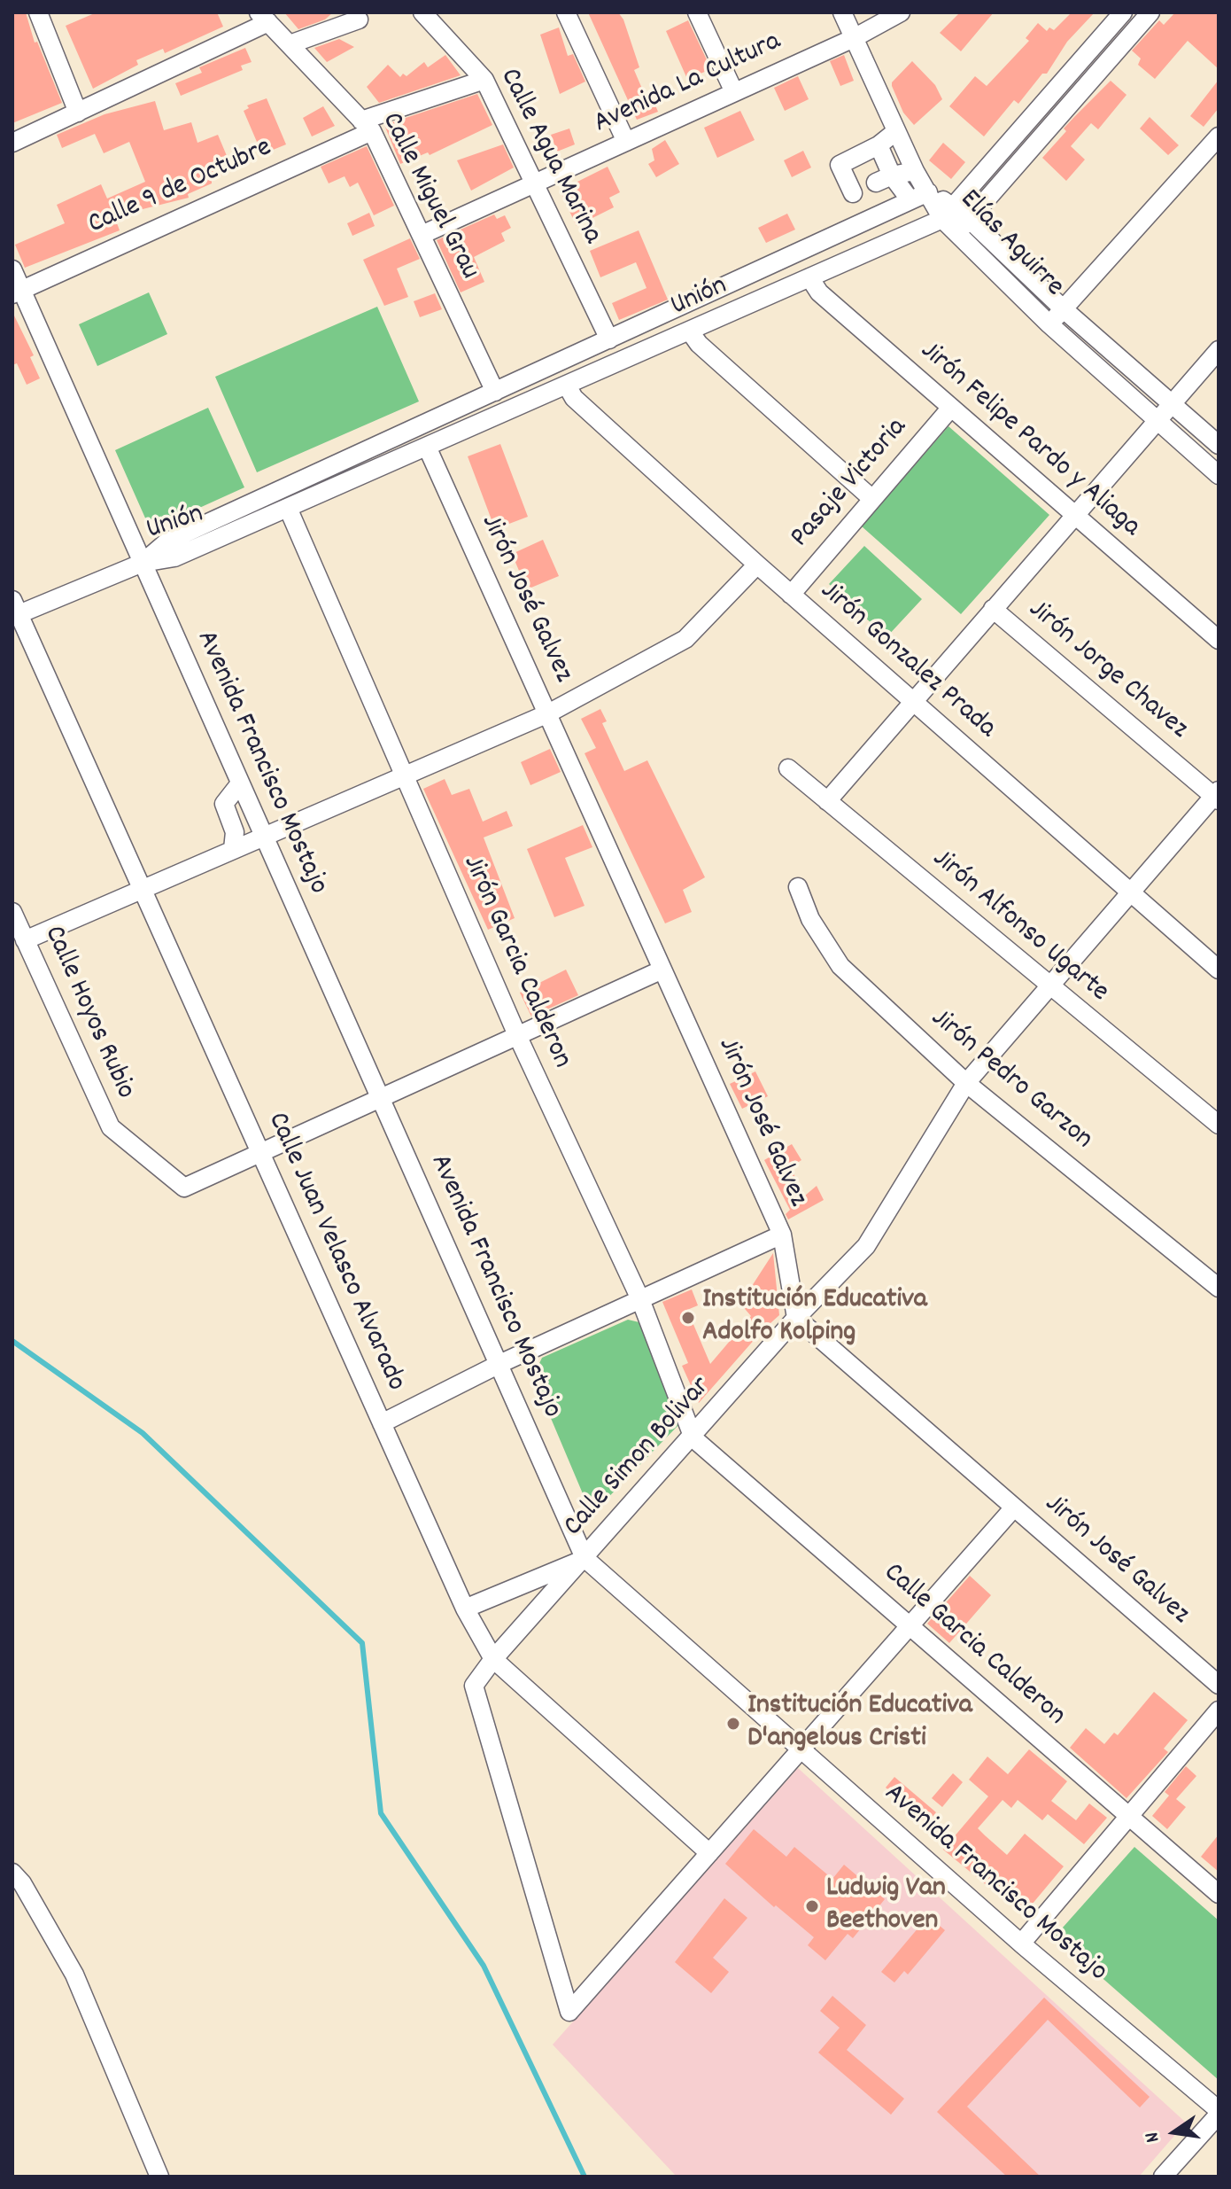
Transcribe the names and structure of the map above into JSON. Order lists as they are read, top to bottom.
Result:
{
  "streets": {
    "street": [
      "Avenida La Cultura",
      "Calle Agua Marina",
      "Calle 9 de Octubre",
      "Calle Miguel Grau",
      "Elías Aguirre",
      "Unión",
      "Jirón Felipe Pardo y Aliaga",
      "Pasaje Victoria",
      "Jirón José Galvez",
      "Jirón Gonzalez Prada",
      "Jirón Jorge Chavez",
      "Avenida Francisco Mostajo",
      "Jirón Alfonso Ugarte",
      "Jirón Garcia Calderon",
      "Calle Hoyos Rubio",
      "Jirón Pedro Garzon",
      "Calle Juan Velasco Alvarado",
      "Calle Simon Bolivar",
      "Calle Garcia Calderon"
    ]
  },
  "crossings": [
    ["Avenida La Cultura", "Calle Agua Marina"],
    ["Avenida La Cultura", "Calle Miguel Grau"],
    ["Avenida La Cultura", "Elías Aguirre"],
    ["Calle Agua Marina", "Calle 9 de Octubre"],
    ["Calle Agua Marina", "Unión"],
    ["Calle 9 de Octubre", "Calle Miguel Grau"],
    ["Calle 9 de Octubre", "Avenida Francisco Mostajo"],
    ["Calle Miguel Grau", "Unión"],
    ["Elías Aguirre", "Unión"],
    ["Unión", "Jirón Felipe Pardo y Aliaga"],
    ["Unión", "Jirón José Galvez"],
    ["Unión", "Jirón Gonzalez Prada"],
    ["Unión", "Avenida Francisco Mostajo"],
    ["Unión", "Jirón Garcia Calderon"],
    ["Jirón Felipe Pardo y Aliaga", "Pasaje Victoria"],
    ["Pasaje Victoria", "Jirón Gonzalez Prada"],
    ["Jirón José Galvez", "Calle Simon Bolivar"],
    ["Jirón Gonzalez Prada", "Calle Simon Bolivar"],
    ["Jirón Jorge Chavez", "Calle Simon Bolivar"],
    ["Avenida Francisco Mostajo", "Calle Simon Bolivar"],
    ["Jirón Alfonso Ugarte", "Calle Simon Bolivar"],
    ["Jirón Garcia Calderon", "Calle Simon Bolivar"],
    ["Jirón Garcia Calderon", "Calle Garcia Calderon"],
    ["Calle Hoyos Rubio", "Calle Juan Velasco Alvarado"],
    ["Jirón Pedro Garzon", "Calle Simon Bolivar"],
    ["Calle Juan Velasco Alvarado", "Calle Simon Bolivar"],
    ["Calle Simon Bolivar", "Calle Garcia Calderon"]
  ],
  "places": ["Institución Educativa Adolfo Kolping", "Institución Educativa D'angelous Cristi", "Ludwig Van Beethoven"],
  "north": "left"
}
